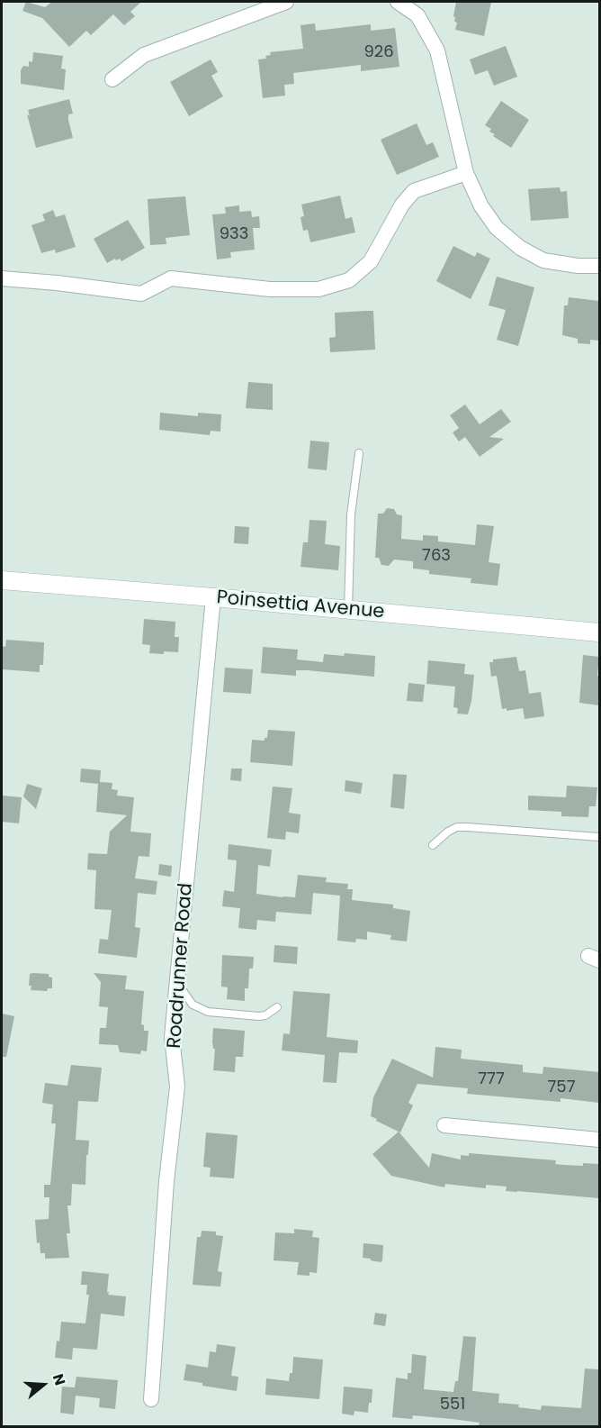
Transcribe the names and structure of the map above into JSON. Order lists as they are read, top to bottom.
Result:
{
  "streets": {
    "street": ["Poinsettia Avenue", "Roadrunner Road"]
  },
  "crossings": [
    ["Poinsettia Avenue", "Roadrunner Road"]
  ],
  "house_numbers": [
    "926",
    "933",
    "763",
    "777",
    "757",
    "551"
  ],
  "north": "right"
}
